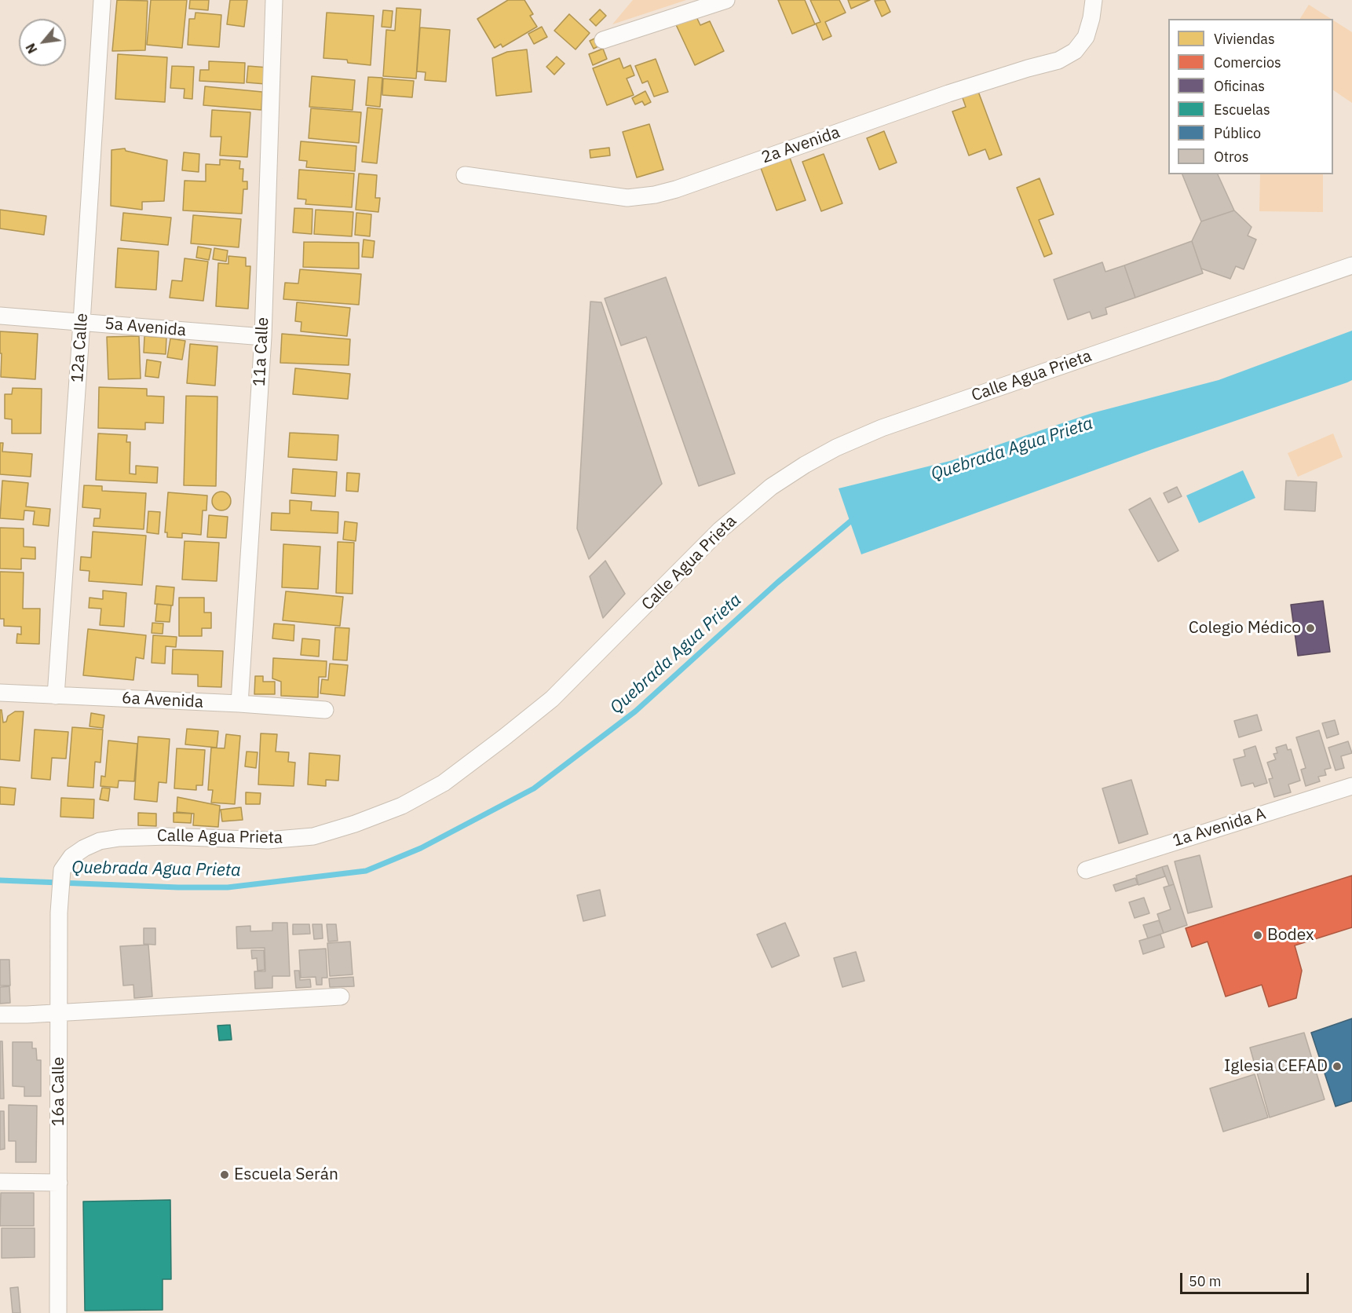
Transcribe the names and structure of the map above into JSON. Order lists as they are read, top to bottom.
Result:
{
  "streets": {
    "street": [
      "2a Avenida",
      "5a Avenida",
      "12a Calle",
      "11a Calle",
      "Calle Agua Prieta",
      "6a Avenida",
      "1a Avenida A",
      "16a Calle"
    ]
  },
  "crossings": [
    ["5a Avenida", "12a Calle"],
    ["5a Avenida", "11a Calle"],
    ["12a Calle", "6a Avenida"],
    ["11a Calle", "6a Avenida"],
    ["Calle Agua Prieta", "16a Calle"]
  ],
  "water": ["Quebrada Agua Prieta"],
  "places": [
    "Colegio Médico",
    "Bodex",
    "Iglesia CEFAD",
    "Escuela Serán"
  ],
  "legend": [
    "Viviendas",
    "Comercios",
    "Oficinas",
    "Escuelas",
    "Público",
    "Otros"
  ],
  "scale_bar": "50 m",
  "north": "bottom left"
}
